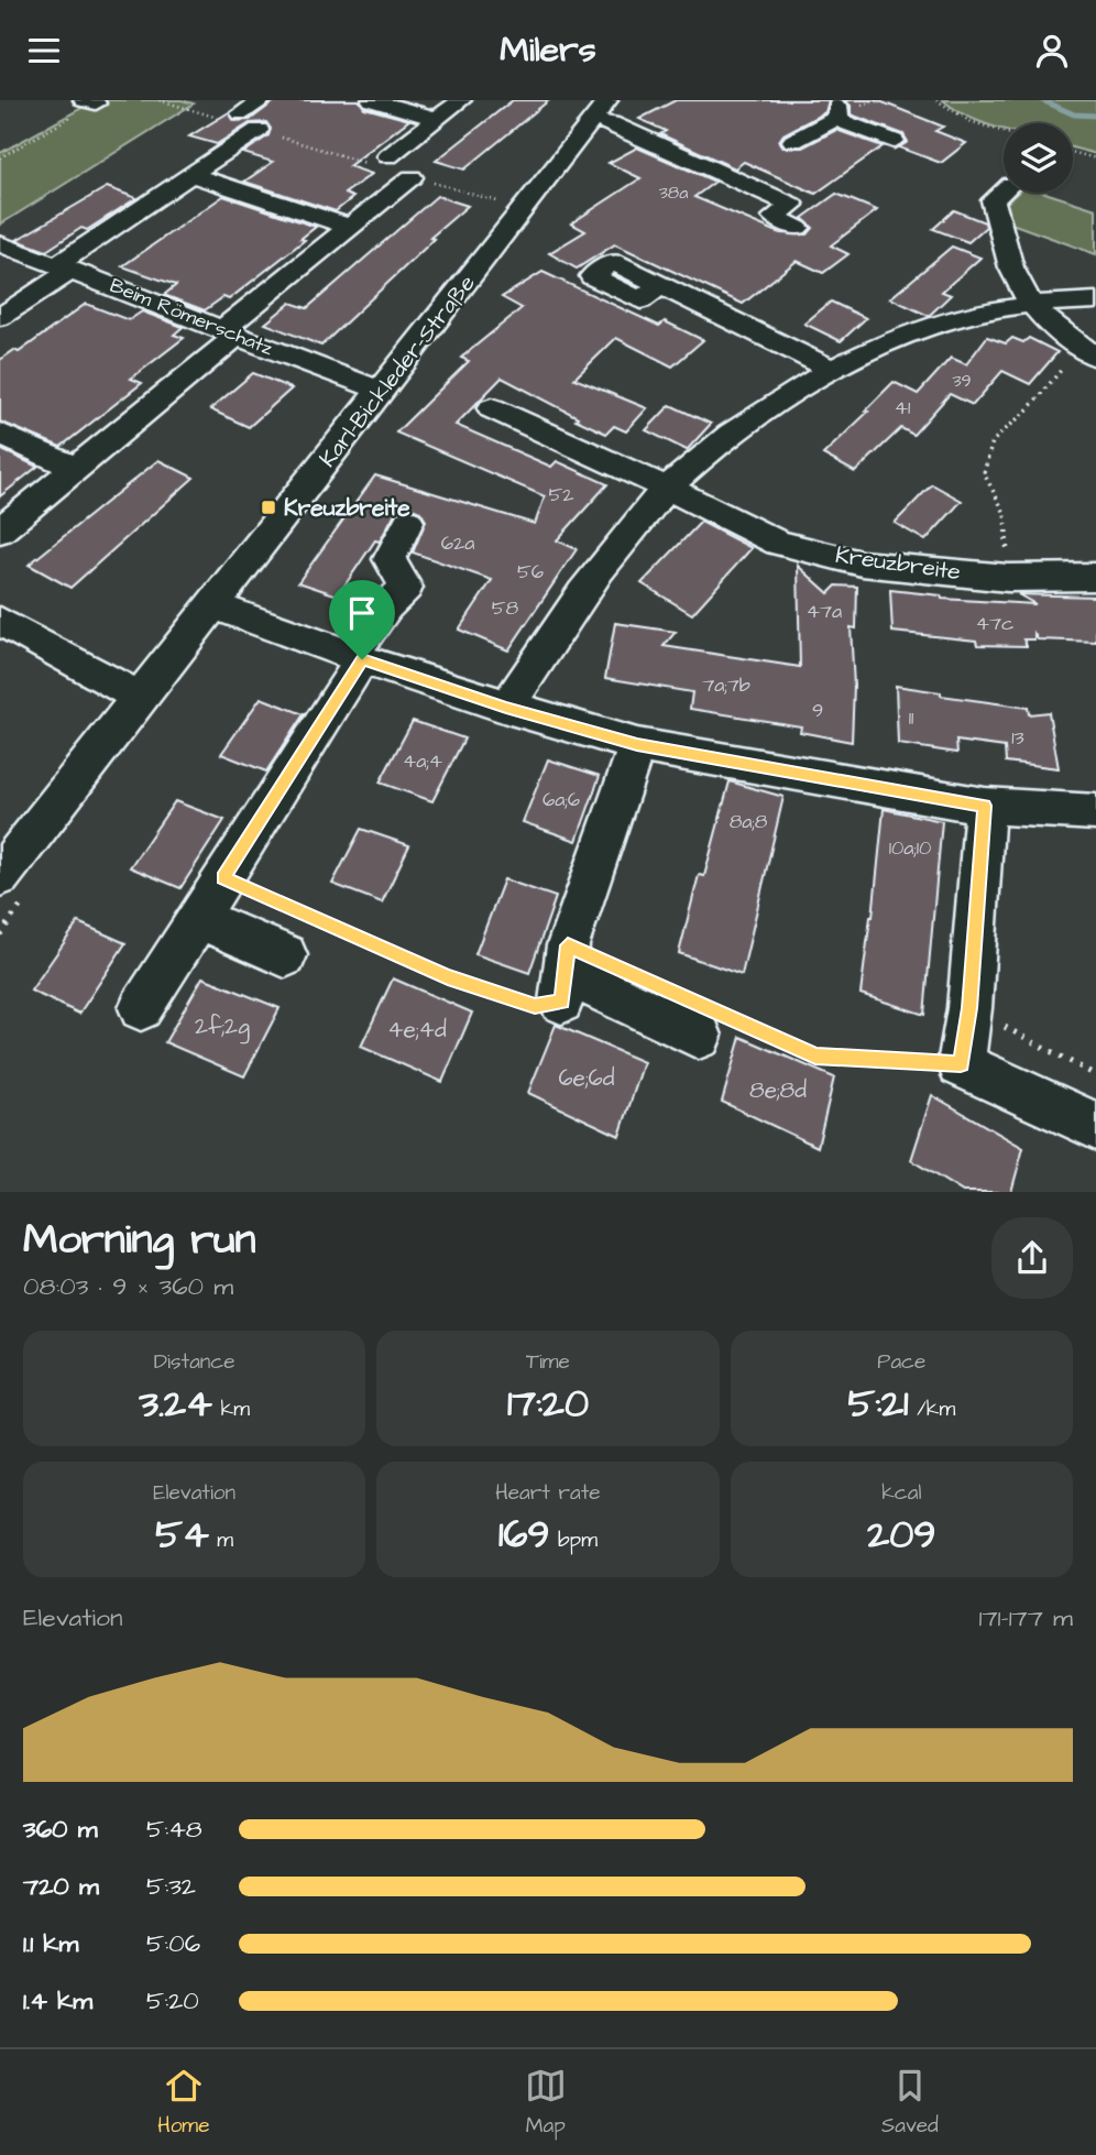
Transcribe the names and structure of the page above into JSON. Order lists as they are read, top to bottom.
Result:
{
  "streets": {
    "street": ["Beim Römerschatz", "Karl-Bickleder-Straße", "Kreuzbreite"]
  },
  "crossings": [
    ["Beim Römerschatz", "Karl-Bickleder-Straße"]
  ],
  "places": {
    "transit": ["Kreuzbreite"]
  },
  "house_numbers": [
    "38a",
    "39",
    "41",
    "52",
    "62a",
    "56",
    "58",
    "47a",
    "47c",
    "7a;7b",
    "9",
    "11",
    "13",
    "4a;4",
    "6a;6",
    "8a;8",
    "10a;10",
    "2f;2g",
    "4e;4d",
    "6e;6d",
    "8e;8d"
  ],
  "page": {
    "header": "Milers",
    "heading": ["Morning run", "08:03 · 9 × 360 m"],
    "stats": [
      ["Distance", "3.24 km"],
      ["Time", "17:20"],
      ["Pace", "5:21 /km"],
      ["Elevation", "54 m"],
      ["Heart rate", "169 bpm"],
      ["kcal", "209"]
    ],
    "chart": ["Elevation", "171–177 m"],
    "list": [
      {
        "name": "360 m",
        "note": "5:48"
      },
      {
        "name": "720 m",
        "note": "5:32"
      },
      {
        "name": "1.1 km",
        "note": "5:06"
      },
      {
        "name": "1.4 km",
        "note": "5:20"
      }
    ],
    "tabs": ["Home", "Map", "Saved"]
  }
}
